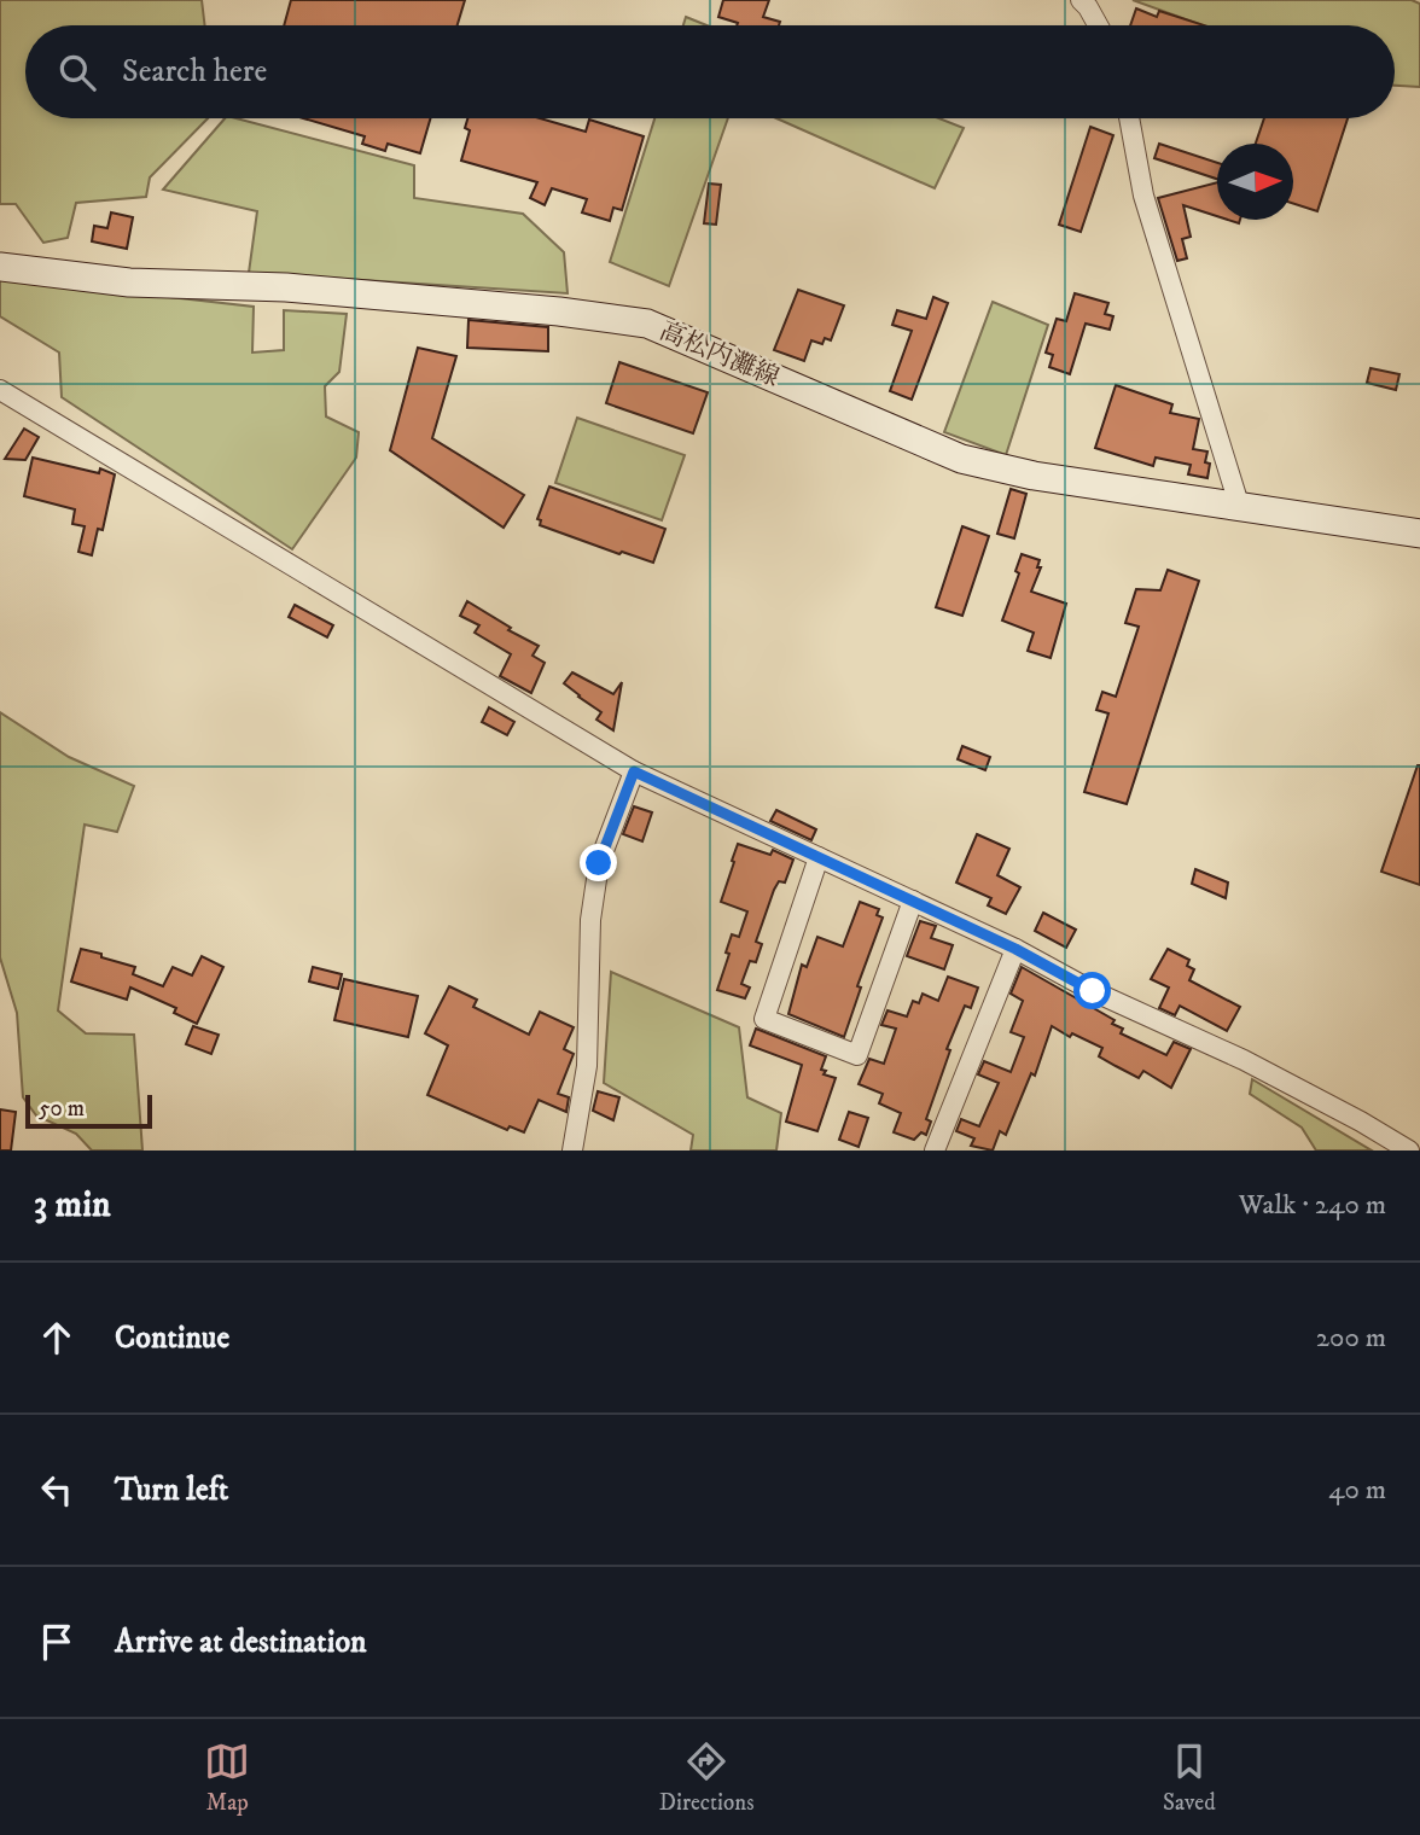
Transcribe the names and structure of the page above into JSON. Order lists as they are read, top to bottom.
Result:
{
  "streets": {
    "main road": ["高松内灘線"]
  },
  "scale_bar": "50 m",
  "north": "right",
  "page": {
    "search": "Search here",
    "scale": "50 m",
    "heading": ["3 min", "Walk · 240 m"],
    "list": [
      ["Continue", "200 m"],
      ["Turn left", "40 m"],
      "Arrive at destination"
    ],
    "nav": ["Map", "Directions", "Saved"]
  }
}
